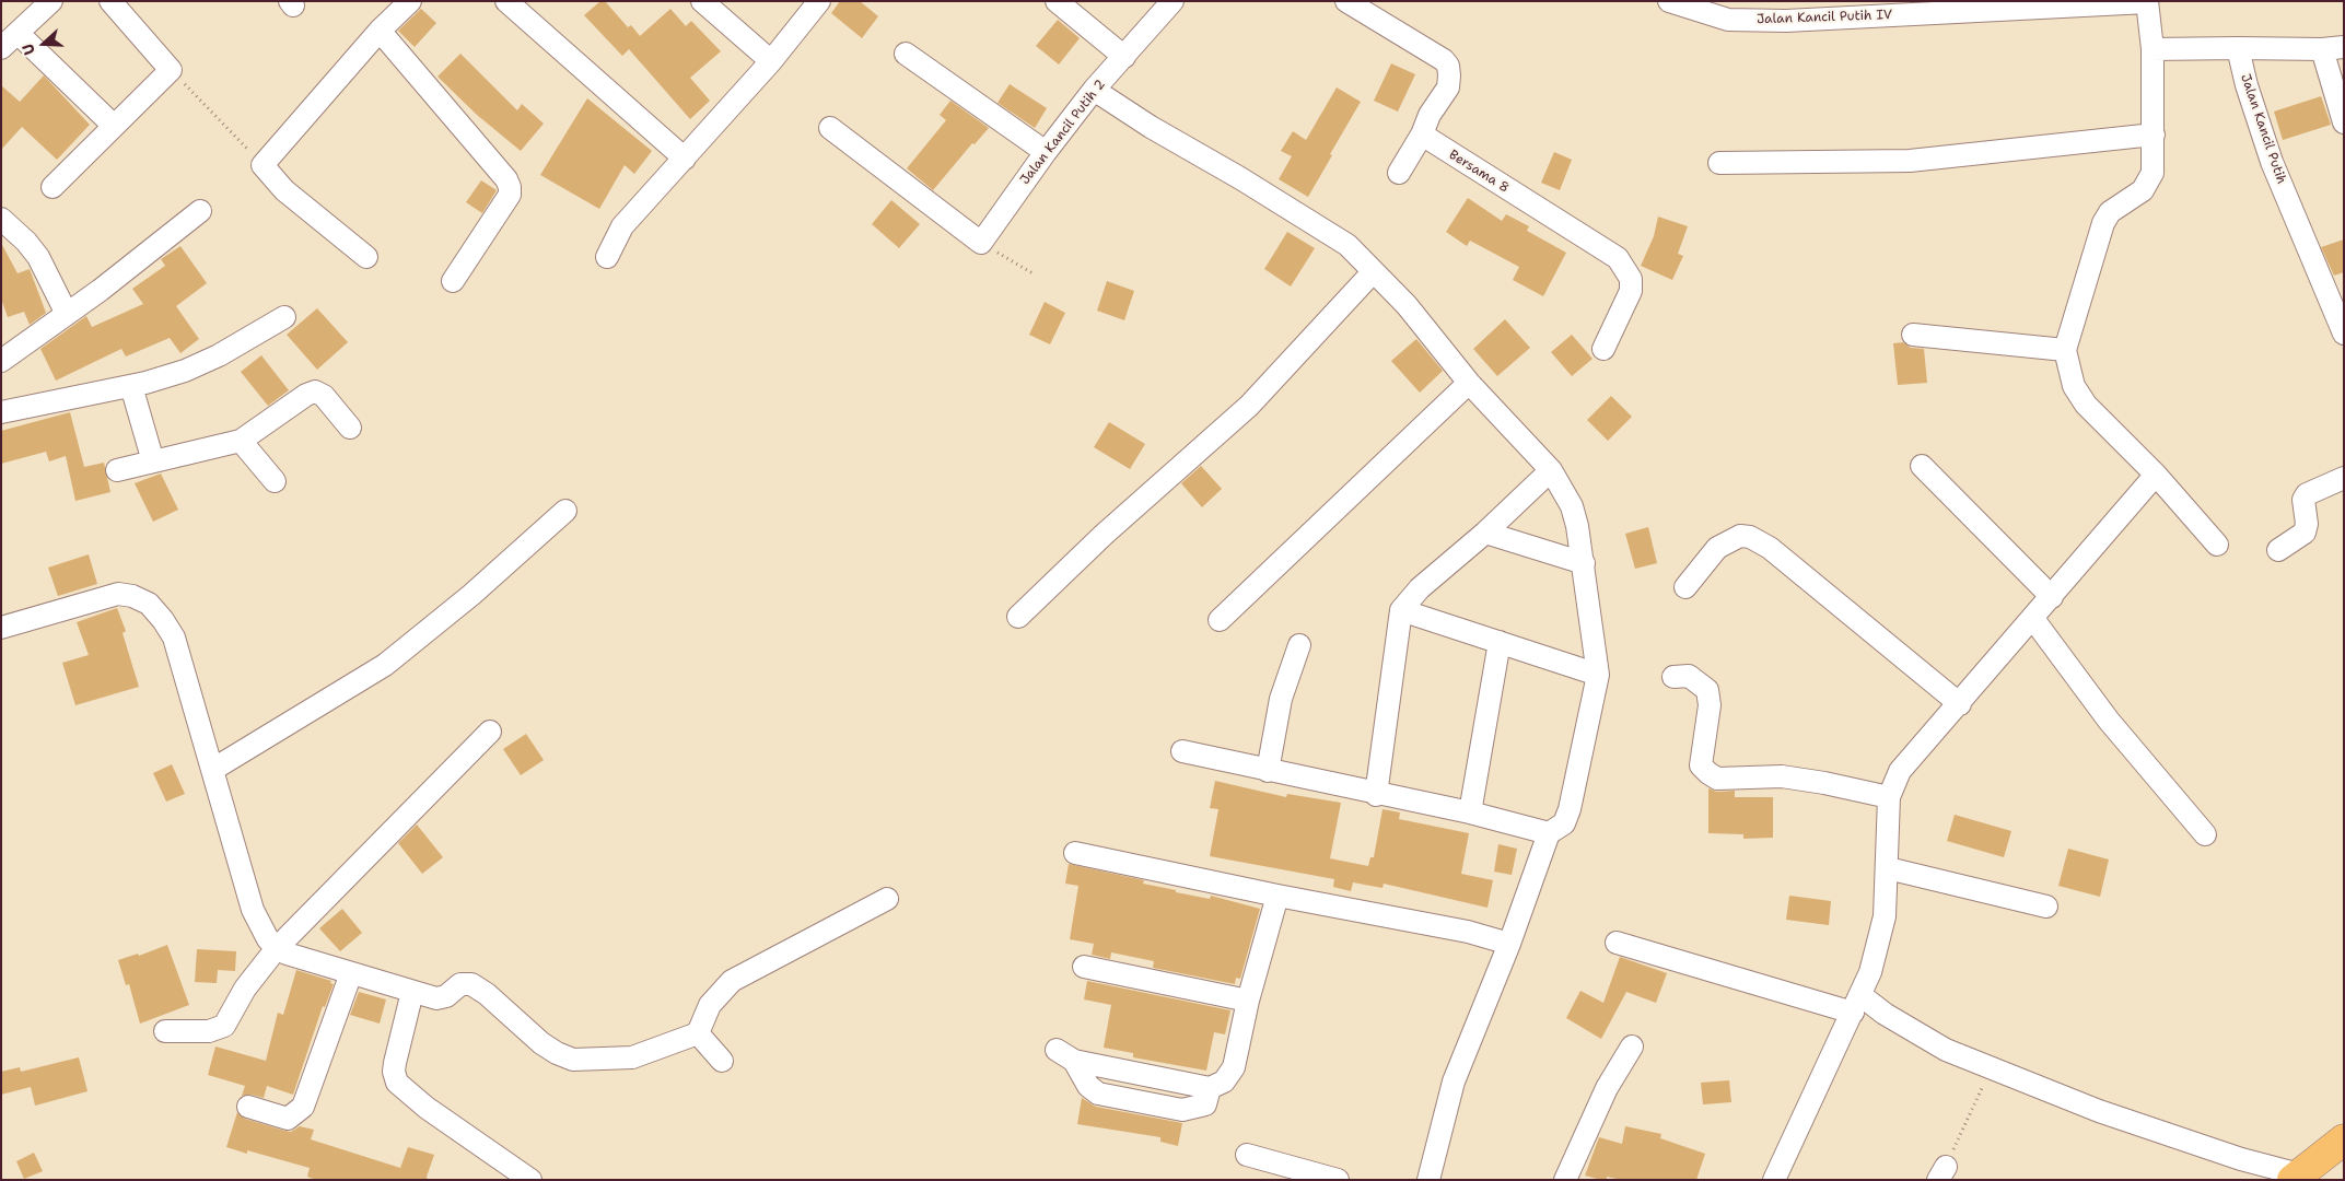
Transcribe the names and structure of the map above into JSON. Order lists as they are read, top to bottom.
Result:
{
  "streets": {
    "street": [
      "Jalan Kancil Putih IV",
      "Jalan Kancil Putih",
      "Jalan Kancil Putih 2",
      "Bersama 8"
    ]
  },
  "north": "left"
}
